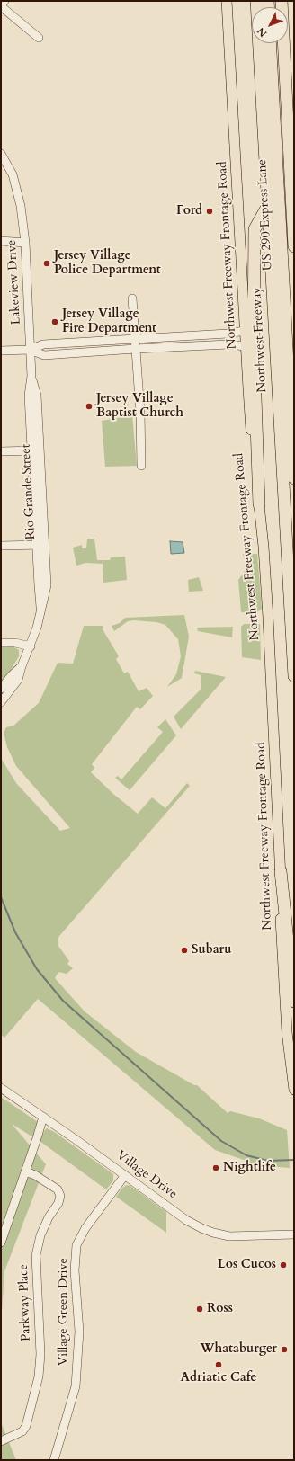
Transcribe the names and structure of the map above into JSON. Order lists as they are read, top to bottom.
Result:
{
  "streets": {
    "highway": ["US 290 Express Lane", "Northwest Freeway"],
    "main road": ["Northwest Freeway Frontage Road"],
    "street": [
      "Lakeview Drive",
      "Rio Grande Street",
      "Village Drive",
      "Parkway Place",
      "Village Green Drive"
    ]
  },
  "crossings": [
    ["Lakeview Drive", "Rio Grande Street"],
    ["Village Drive", "Village Green Drive"]
  ],
  "places": [
    "Ford",
    "Jersey Village Police Department",
    "Jersey Village Fire Department",
    "Jersey Village Baptist Church",
    "Subaru",
    "Nightlife",
    "Los Cucos",
    "Ross",
    "Whataburger",
    "Adriatic Cafe"
  ],
  "north": "bottom left"
}
